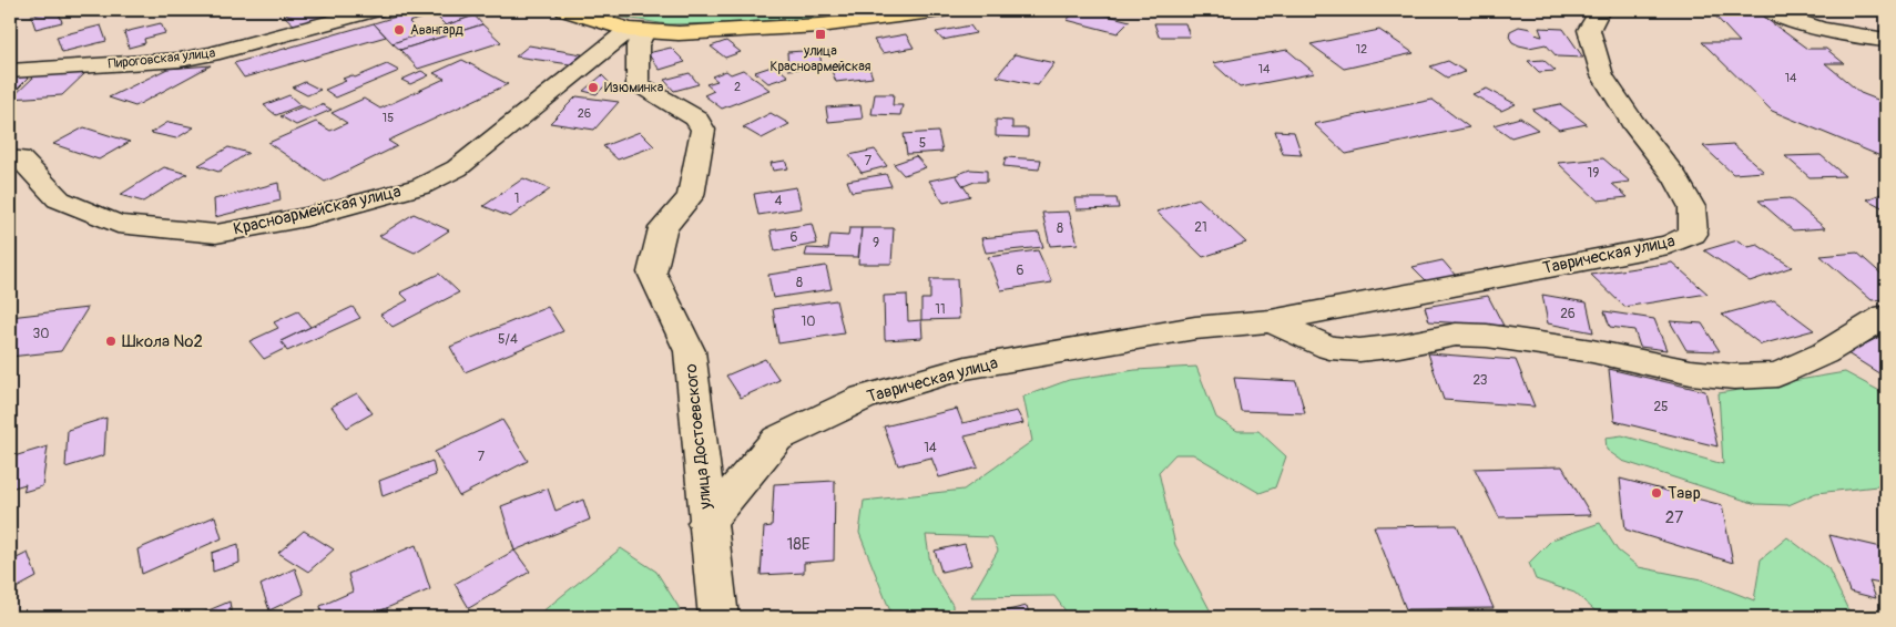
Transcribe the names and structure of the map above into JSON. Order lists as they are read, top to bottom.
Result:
{
  "streets": {
    "street": [
      "Пироговская улица",
      "Красноармейская улица",
      "Таврическая улица",
      "улица Достоевского"
    ]
  },
  "crossings": [
    ["Красноармейская улица", "улица Достоевского"],
    ["Таврическая улица", "улица Достоевского"]
  ],
  "places": {
    "other": [
      "Авангард",
      "Изюминка",
      "Школа №2",
      "Тавр"
    ],
    "transit": ["улица Красноармейская"]
  },
  "house_numbers": [
    "12",
    "14",
    "14",
    "2",
    "26",
    "15",
    "5",
    "7",
    "19",
    "1",
    "4",
    "21",
    "8",
    "6",
    "9",
    "6",
    "8",
    "11",
    "26",
    "10",
    "30",
    "5/4",
    "23",
    "25",
    "14",
    "7",
    "27",
    "18Е"
  ]
}
